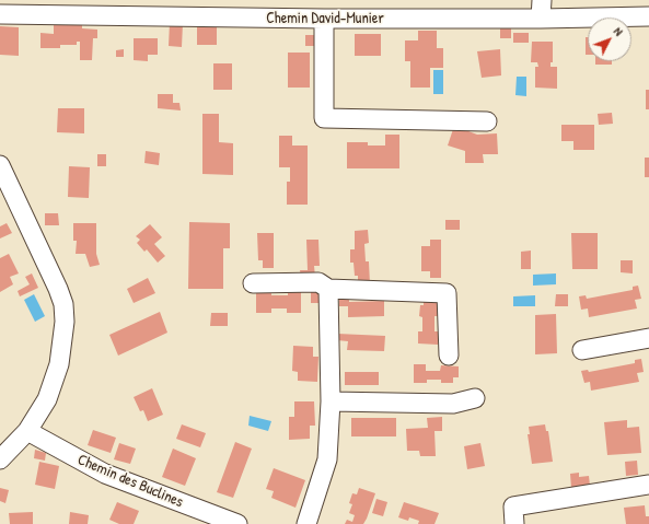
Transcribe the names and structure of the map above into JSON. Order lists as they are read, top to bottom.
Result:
{
  "streets": {
    "street": ["Chemin David-Munier", "Chemin des Buclines"]
  },
  "north": "top right"
}
